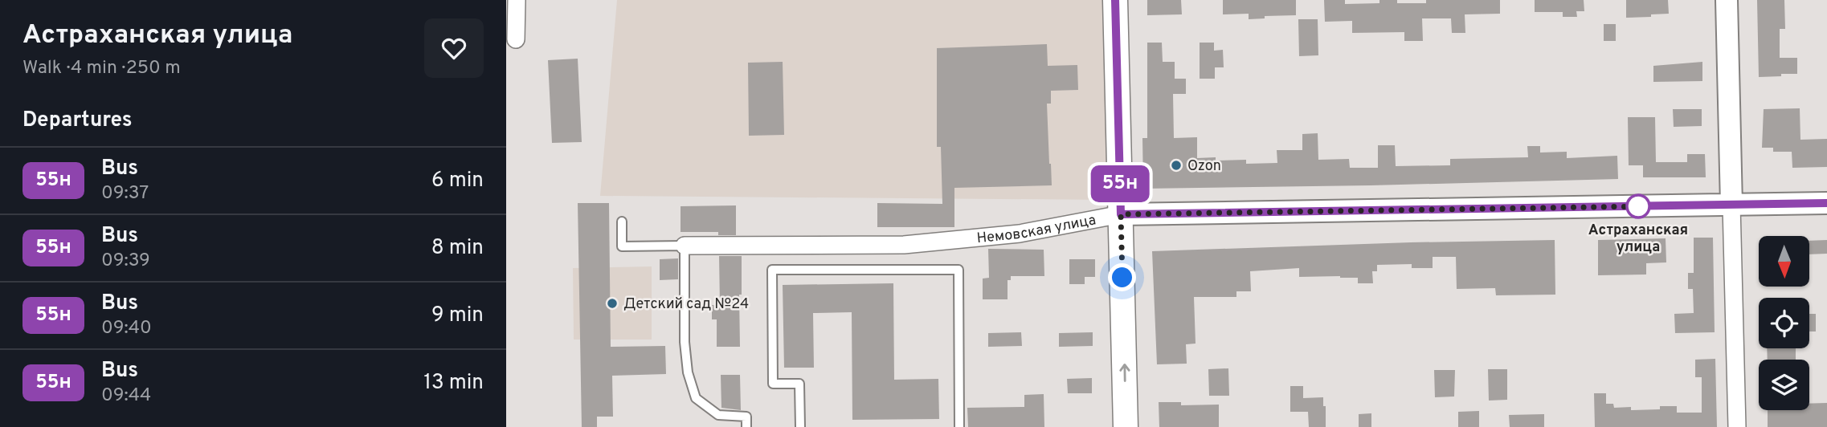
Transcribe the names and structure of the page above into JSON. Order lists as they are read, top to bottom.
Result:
{
  "streets": {
    "street": ["Немовская улица"]
  },
  "places": ["Ozon", "Астраханская улица", "Детский сад №24"],
  "lines": ["bus line 55н"],
  "north": "bottom",
  "page": {
    "heading": [
      ["Астраханская улица", "Walk · 4 min · 250 m"],
      "Departures"
    ],
    "on_map": "55н",
    "list": [
      {
        "mark": "55н",
        "name": "Bus",
        "note": "09:37",
        "value": "6 min"
      },
      {
        "mark": "55н",
        "name": "Bus",
        "note": "09:39",
        "value": "8 min"
      },
      {
        "mark": "55н",
        "name": "Bus",
        "note": "09:40",
        "value": "9 min"
      },
      {
        "mark": "55н",
        "name": "Bus",
        "note": "09:44",
        "value": "13 min"
      }
    ]
  }
}
